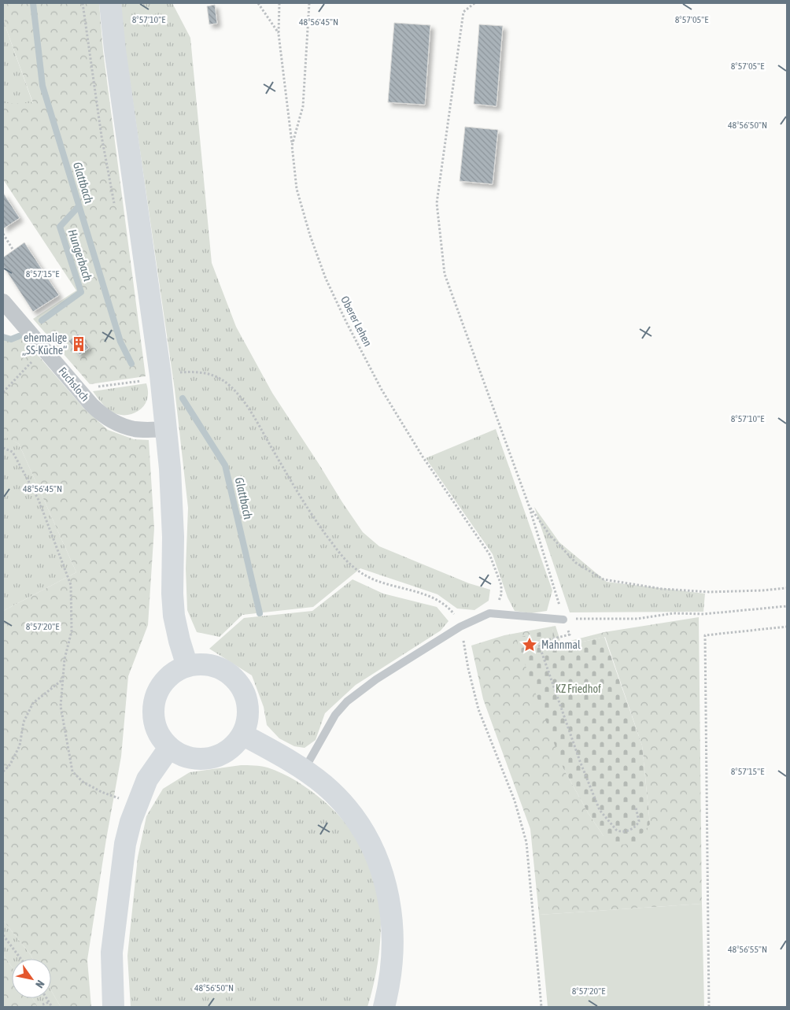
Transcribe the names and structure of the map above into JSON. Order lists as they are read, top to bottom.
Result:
{
  "streets": {
    "street": ["Fuchsloch"],
    "path": ["Oberer Lehen"]
  },
  "water": ["Glattbach", "Hungerbach"],
  "parks": ["KZ Friedhof"],
  "places": {
    "building": ["ehemalige „SS-Küche“"],
    "place": ["Mahnmal"]
  },
  "north": "bottom right",
  "coordinates": [
    "8°57'10\"E",
    "8°57'05\"E",
    "48°56'45\"N",
    "48°56'50\"N",
    "8°57'15\"E",
    "8°57'20\"E",
    "48°56'55\"N"
  ]
}
